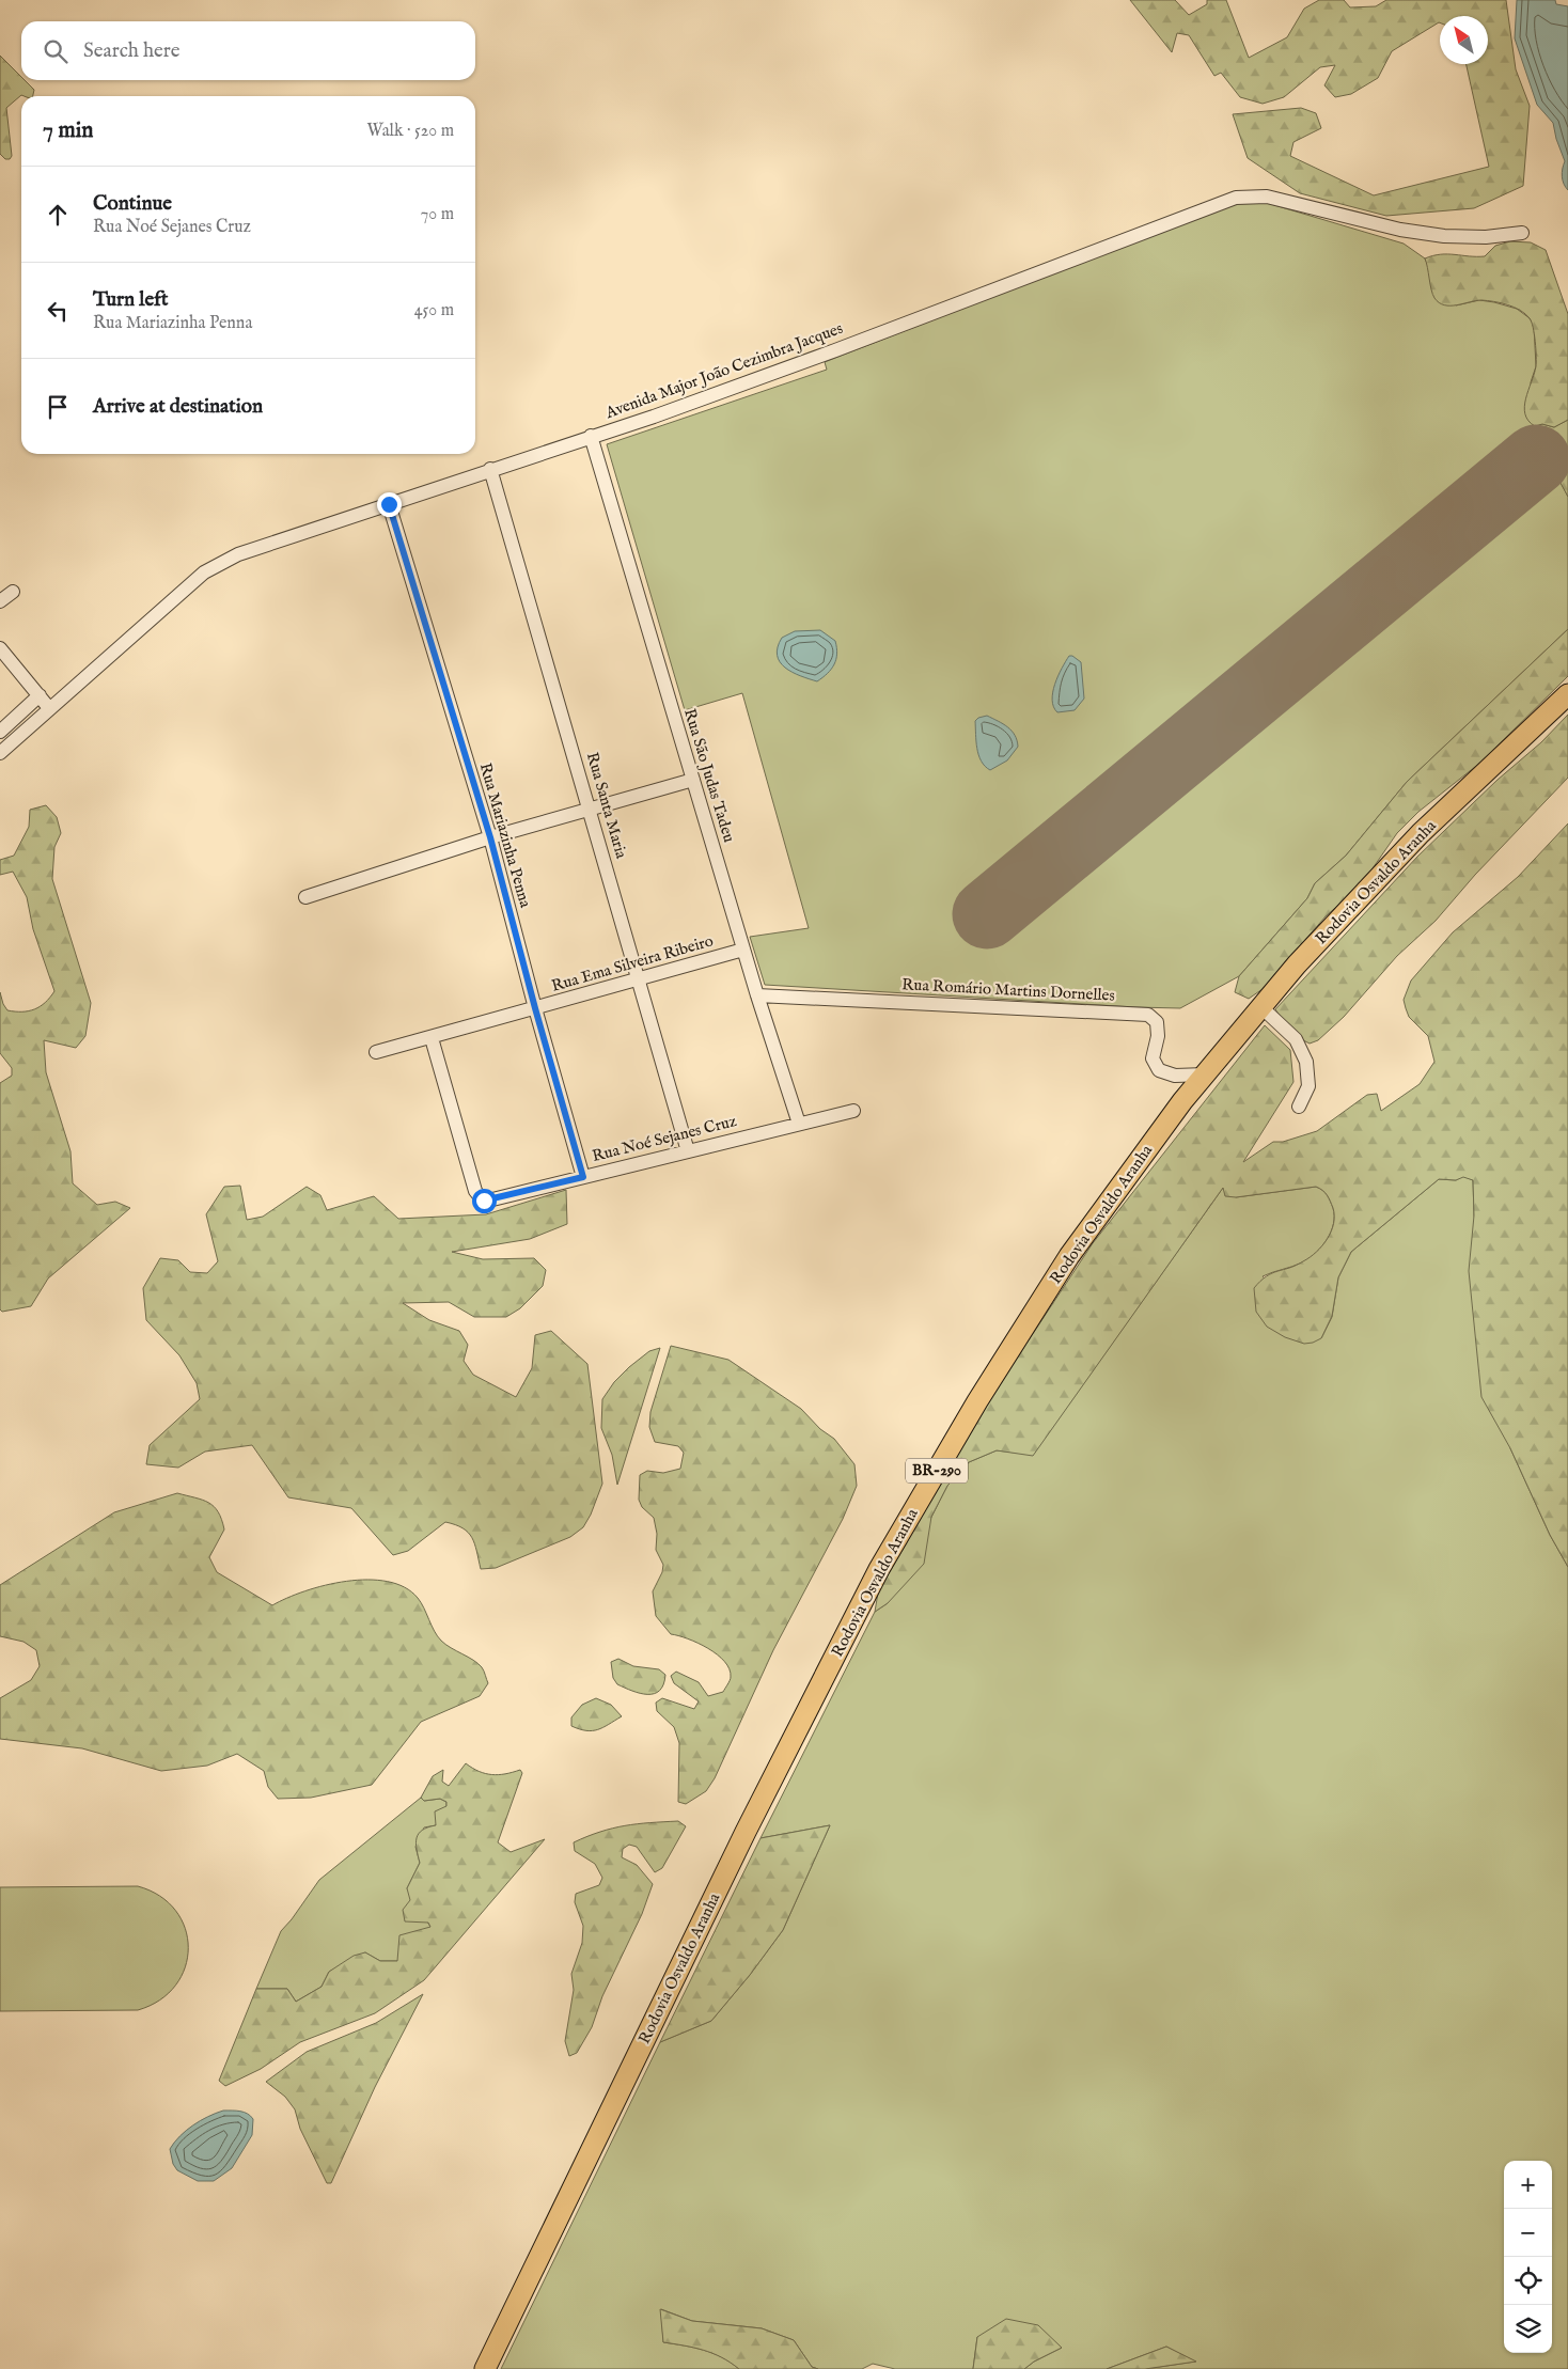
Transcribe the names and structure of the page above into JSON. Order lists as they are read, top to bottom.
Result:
{
  "streets": {
    "highway": ["Rodovia Osvaldo Aranha", "BR-290"],
    "street": [
      "Avenida Major João Cezimbra Jacques",
      "Rua São Judas Tadeu",
      "Rua Santa Maria",
      "Rua Mariazinha Penna",
      "Rua Ema Silveira Ribeiro",
      "Rua Romário Martins Dornelles",
      "Rua Noé Sejanes Cruz"
    ]
  },
  "crossings": [
    ["Avenida Major João Cezimbra Jacques", "Rua São Judas Tadeu"],
    ["Avenida Major João Cezimbra Jacques", "Rua Santa Maria"],
    ["Avenida Major João Cezimbra Jacques", "Rua Mariazinha Penna"],
    ["Rua São Judas Tadeu", "Rua Ema Silveira Ribeiro"],
    ["Rua São Judas Tadeu", "Rua Romário Martins Dornelles"],
    ["Rua São Judas Tadeu", "Rua Noé Sejanes Cruz"],
    ["Rua Santa Maria", "Rua Ema Silveira Ribeiro"],
    ["Rua Santa Maria", "Rua Noé Sejanes Cruz"],
    ["Rua Mariazinha Penna", "Rua Ema Silveira Ribeiro"],
    ["Rua Mariazinha Penna", "Rua Noé Sejanes Cruz"],
    ["Rodovia Osvaldo Aranha", "Rua Romário Martins Dornelles"],
    ["Rua Ema Silveira Ribeiro", "Rua Noé Sejanes Cruz"]
  ],
  "north": "top left",
  "page": {
    "search": "Search here",
    "heading": ["7 min", "Walk · 520 m"],
    "list": [
      ["Continue", "Rua Noé Sejanes Cruz", "70 m"],
      ["Turn left", "Rua Mariazinha Penna", "450 m"],
      "Arrive at destination"
    ],
    "map_buttons": ["+", "−"]
  }
}
